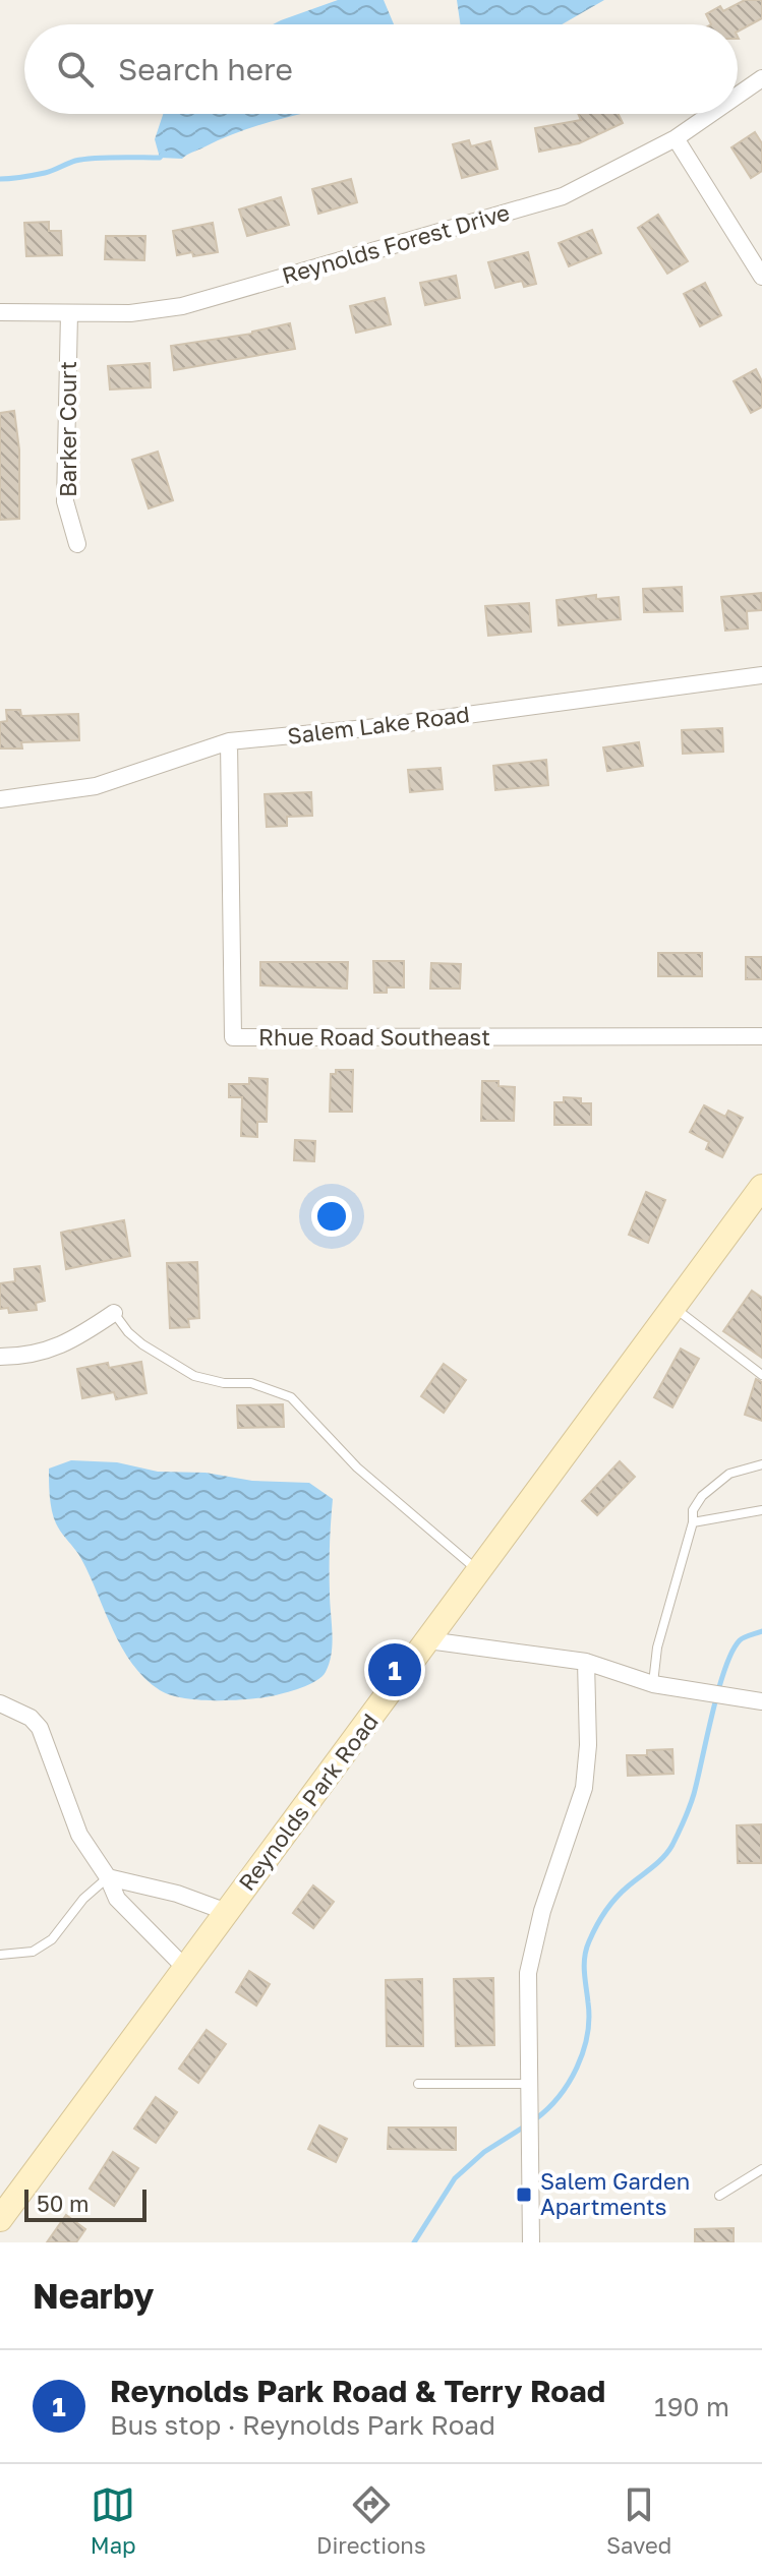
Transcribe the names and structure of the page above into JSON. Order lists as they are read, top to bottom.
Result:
{
  "streets": {
    "main road": ["Reynolds Park Road"],
    "street": [
      "Reynolds Forest Drive",
      "Barker Court",
      "Salem Lake Road",
      "Rhue Road Southeast"
    ]
  },
  "crossings": [
    ["Reynolds Forest Drive", "Barker Court"],
    ["Salem Lake Road", "Rhue Road Southeast"]
  ],
  "places": {
    "transit": ["Salem Garden Apartments"]
  },
  "scale_bar": "50 m",
  "page": {
    "search": "Search here",
    "pins": "1",
    "scale": "50 m",
    "heading": "Nearby",
    "list": [
      {
        "mark": "1",
        "name": "Reynolds Park Road & Terry Road",
        "note": "Bus stop · Reynolds Park Road",
        "value": "190 m"
      }
    ],
    "nav": ["Map", "Directions", "Saved"]
  }
}
